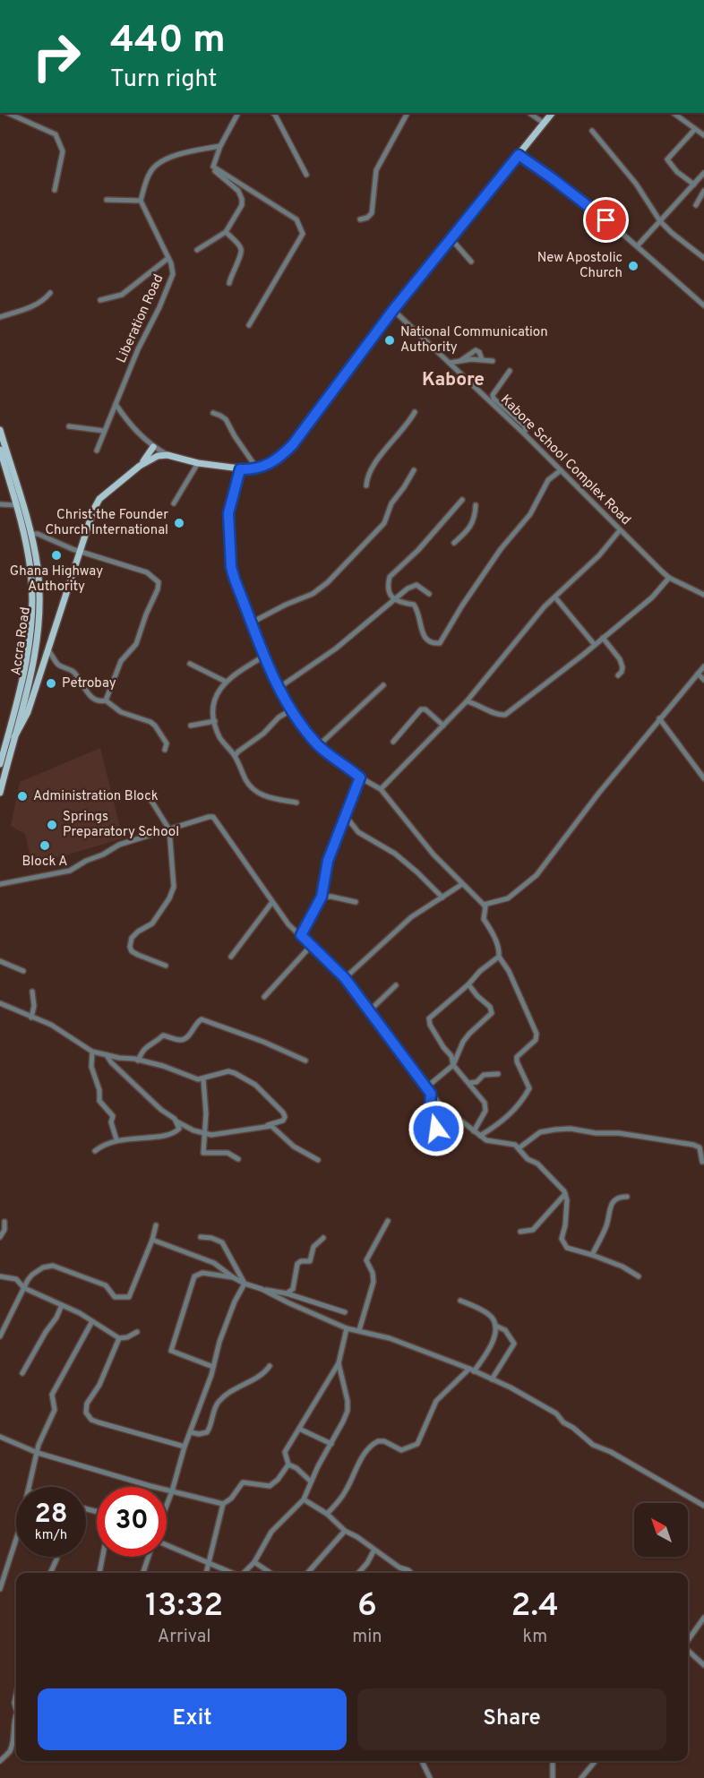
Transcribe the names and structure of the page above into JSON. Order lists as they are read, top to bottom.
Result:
{
  "streets": {
    "main road": ["Accra Road"],
    "street": ["Liberation Road", "Kabore School Complex Road"]
  },
  "districts": ["Kabore"],
  "places": [
    "New Apostolic Church",
    "National Communication Authority",
    "Christ the Founder Church International",
    "Ghana Highway Authority",
    "Petrobay",
    "Administration Block",
    "Springs Preparatory School",
    "Block A"
  ],
  "north": "top left",
  "page": {
    "turn": ["440 m", "Turn right"],
    "speed": "28 km/h",
    "limit": "30",
    "eta": [
      "13:32",
      "Arrival",
      "6",
      "min",
      "2.4",
      "km"
    ],
    "buttons": ["Exit", "Share"]
  }
}
